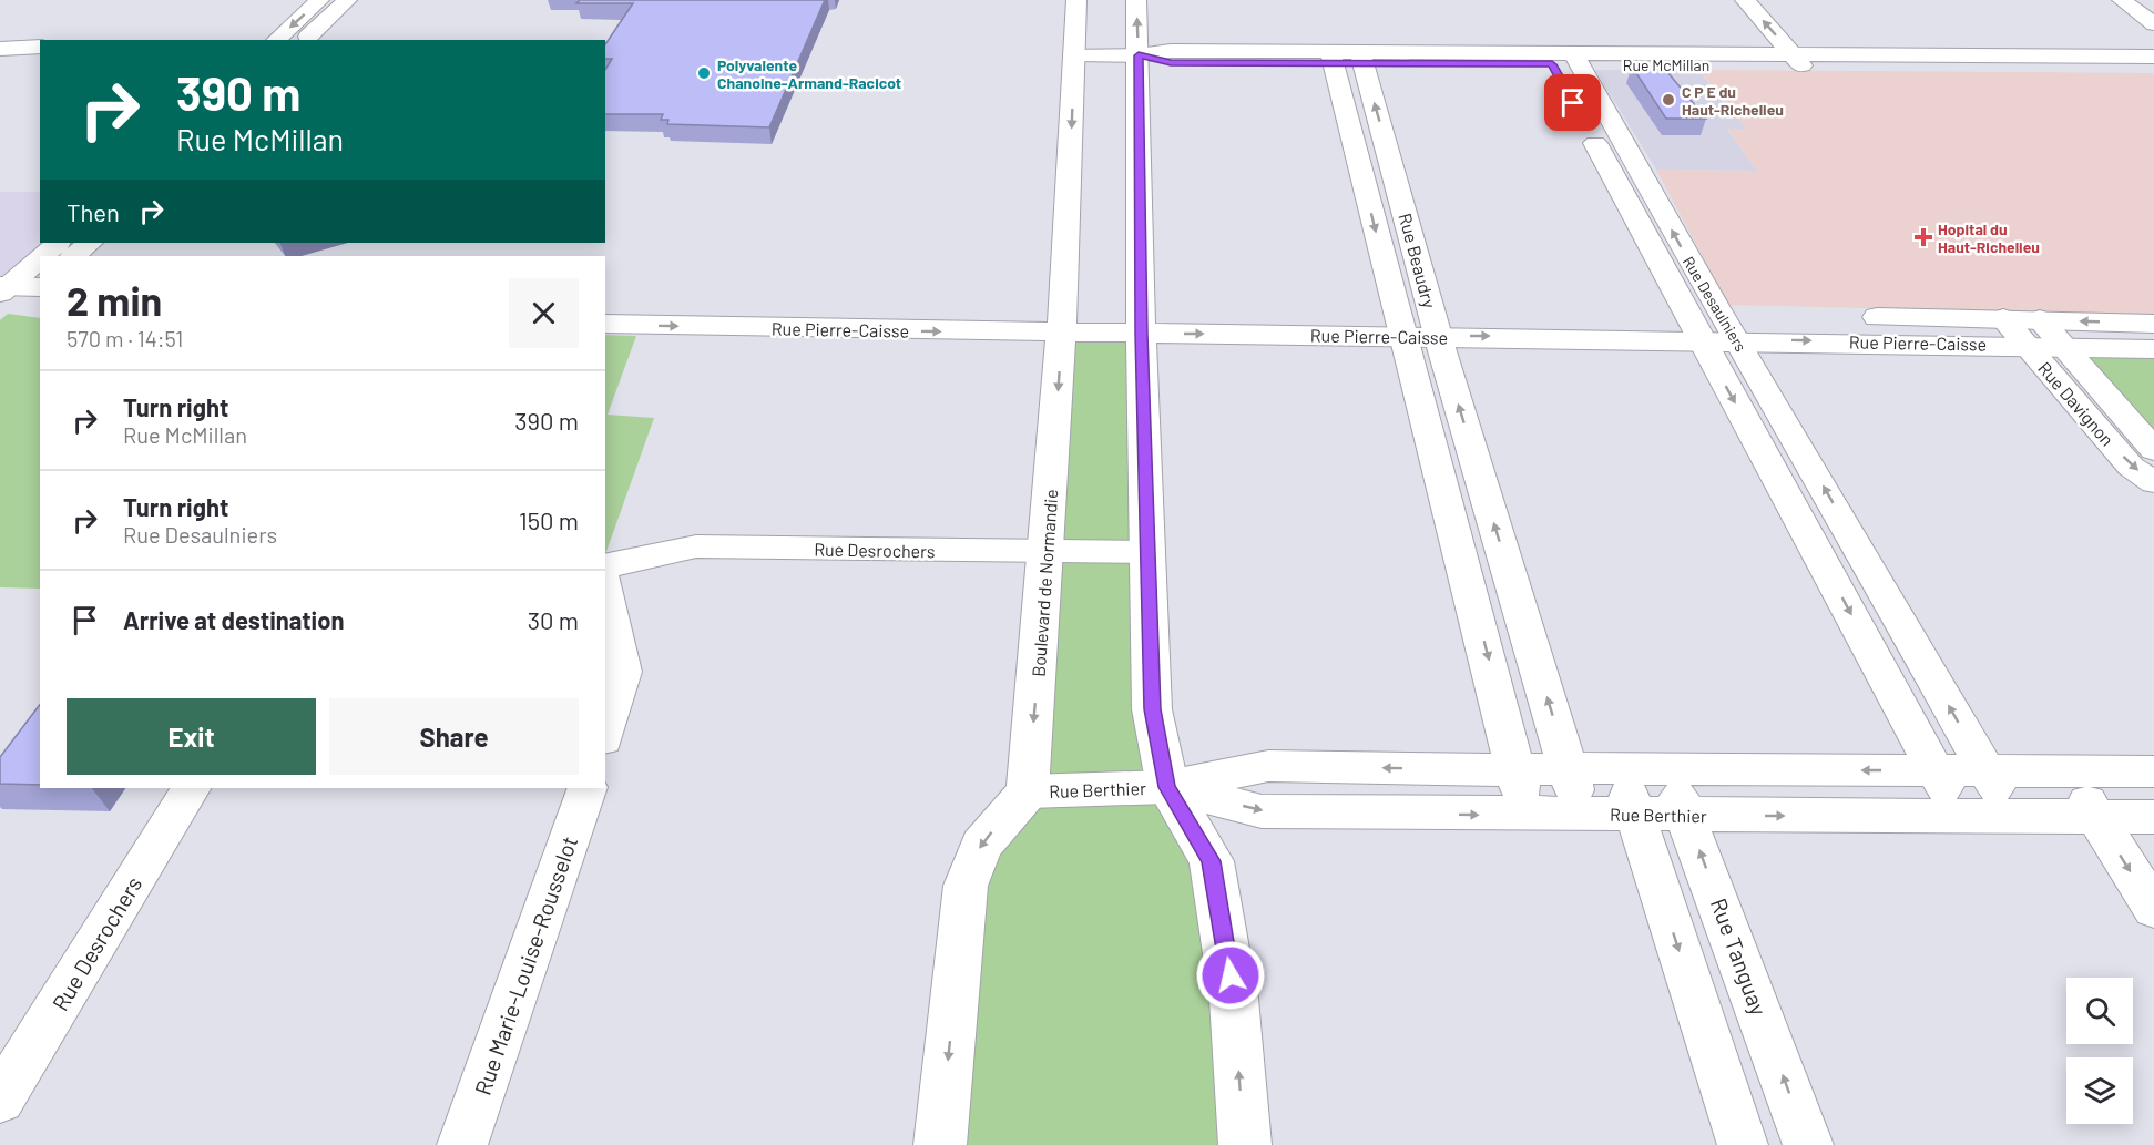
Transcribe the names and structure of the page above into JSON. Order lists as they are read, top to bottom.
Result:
{
  "streets": {
    "street": [
      "Rue McMillan",
      "Rue Beaudry",
      "Rue Desaulniers",
      "Rue Pierre-Caisse",
      "Rue Davignon",
      "Rue Desrochers",
      "Boulevard de Normandie",
      "Rue Berthier",
      "Rue Tanguay",
      "Rue Marie-Louise-Rousselot"
    ]
  },
  "crossings": [
    ["Rue McMillan", "Rue Beaudry"],
    ["Rue McMillan", "Rue Desaulniers"],
    ["Rue McMillan", "Boulevard de Normandie"],
    ["Rue Beaudry", "Rue Pierre-Caisse"],
    ["Rue Beaudry", "Rue Berthier"],
    ["Rue Desaulniers", "Rue Pierre-Caisse"],
    ["Rue Desaulniers", "Rue Berthier"],
    ["Rue Pierre-Caisse", "Rue Davignon"],
    ["Rue Pierre-Caisse", "Boulevard de Normandie"],
    ["Rue Desrochers", "Boulevard de Normandie"],
    ["Boulevard de Normandie", "Rue Berthier"],
    ["Rue Berthier", "Rue Tanguay"]
  ],
  "places": {
    "other": ["Polyvalente Chanoine-Armand-Racicot", "C P E du Haut-Richelieu"],
    "health": ["Hopital du Haut-Richelieu"]
  },
  "page": {
    "turn": ["390 m", "Rue McMillan"],
    "then": "Then",
    "heading": ["2 min", "570 m · 14:51"],
    "list": [
      {
        "name": "Turn right",
        "note": "Rue McMillan",
        "value": "390 m"
      },
      {
        "name": "Turn right",
        "note": "Rue Desaulniers",
        "value": "150 m"
      },
      {
        "name": "Arrive at destination",
        "value": "30 m"
      }
    ],
    "buttons": ["Exit", "Share"]
  }
}
